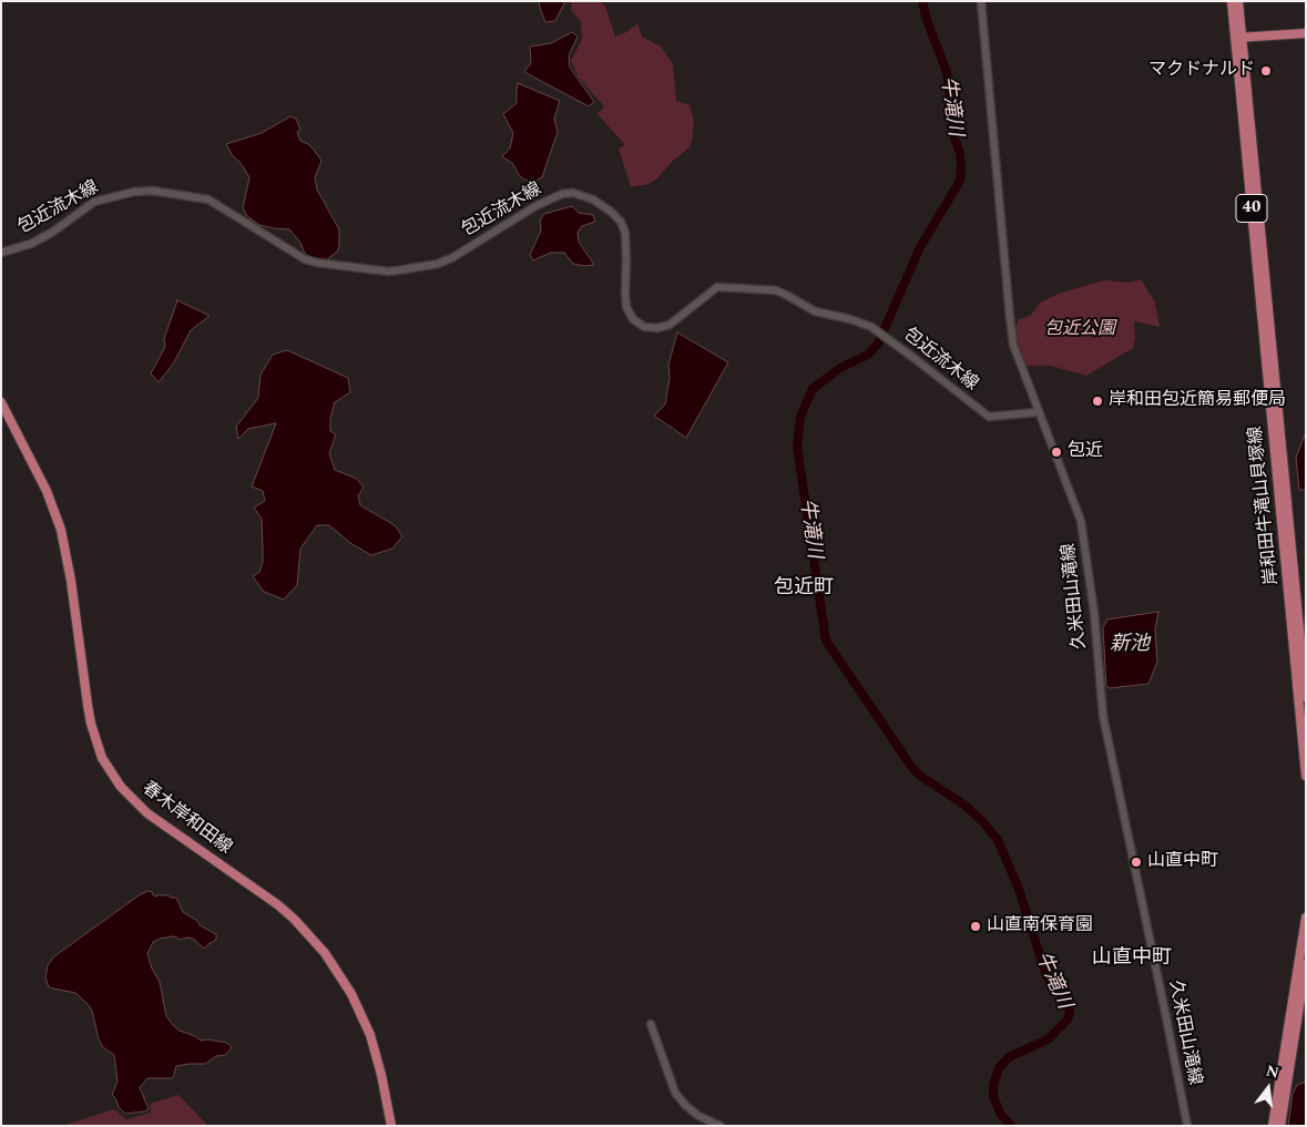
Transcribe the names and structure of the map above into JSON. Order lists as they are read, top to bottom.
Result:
{
  "streets": {
    "main road": ["40", "岸和田牛滝山貝塚線", "春木岸和田線"],
    "street": ["包近流木線", "久米田山滝線"]
  },
  "crossings": [
    ["包近流木線", "久米田山滝線"]
  ],
  "districts": ["包近町", "山直中町"],
  "water": ["牛滝川", "新池"],
  "parks": ["包近公園"],
  "places": [
    "マクドナルド",
    "岸和田包近簡易郵便局",
    "包近",
    "山直中町",
    "山直南保育園"
  ],
  "north": "top"
}
